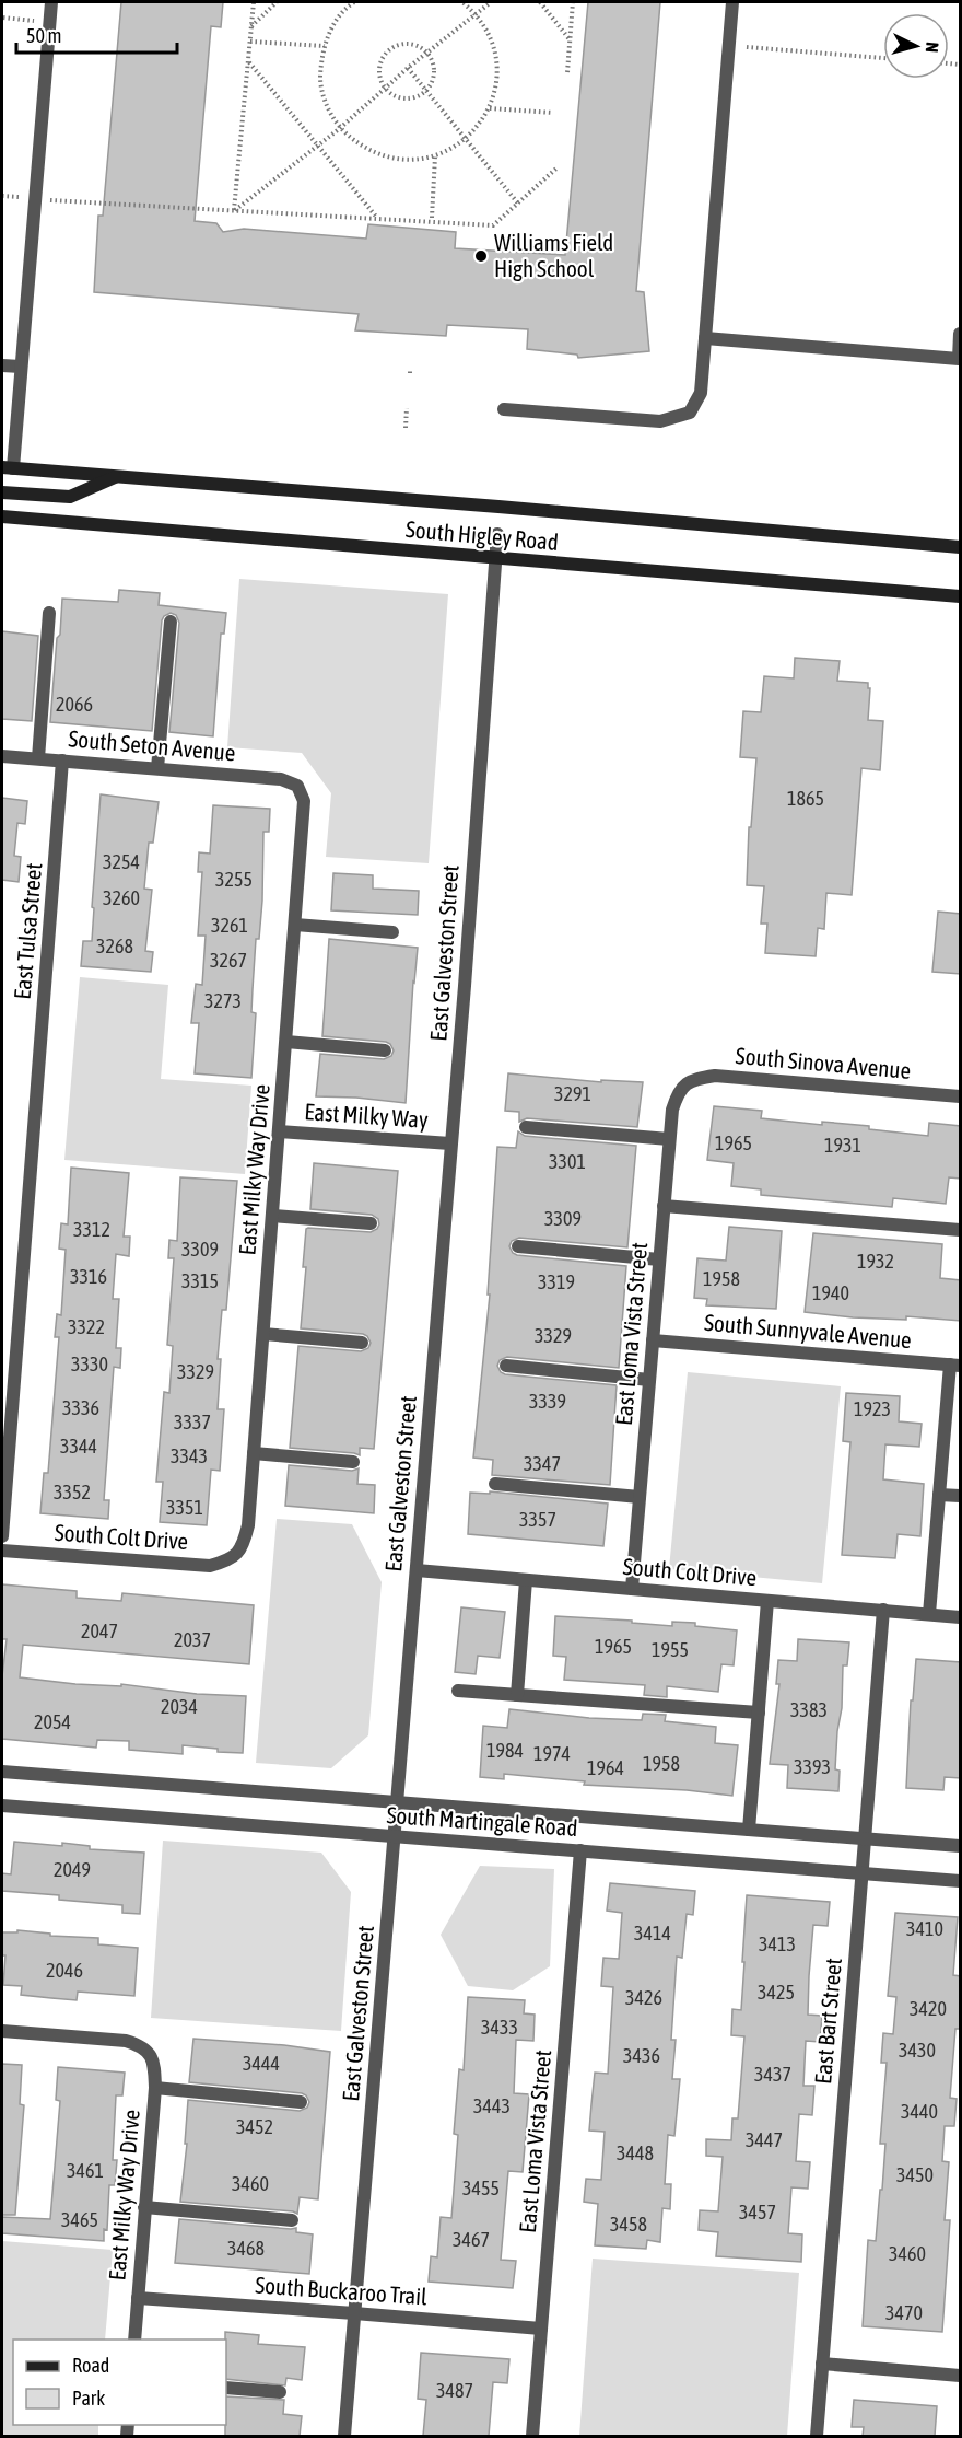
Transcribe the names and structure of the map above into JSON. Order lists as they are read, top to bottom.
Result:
{
  "streets": {
    "main road": ["South Higley Road"],
    "street": [
      "South Seton Avenue",
      "East Tulsa Street",
      "East Galveston Street",
      "South Sinova Avenue",
      "East Milky Way",
      "East Milky Way Drive",
      "South Sunnyvale Avenue",
      "East Loma Vista Street",
      "South Colt Drive",
      "South Martingale Road",
      "East Bart Street",
      "South Buckaroo Trail"
    ]
  },
  "crossings": [
    ["South Higley Road", "East Galveston Street"],
    ["South Seton Avenue", "East Tulsa Street"],
    ["South Seton Avenue", "East Milky Way Drive"],
    ["East Galveston Street", "East Milky Way"],
    ["East Galveston Street", "South Colt Drive"],
    ["East Galveston Street", "South Martingale Road"],
    ["East Galveston Street", "South Buckaroo Trail"],
    ["South Sinova Avenue", "East Loma Vista Street"],
    ["East Milky Way", "East Milky Way Drive"],
    ["East Milky Way Drive", "South Colt Drive"],
    ["East Milky Way Drive", "South Buckaroo Trail"],
    ["South Sunnyvale Avenue", "East Loma Vista Street"],
    ["East Loma Vista Street", "South Colt Drive"],
    ["East Loma Vista Street", "South Martingale Road"],
    ["East Loma Vista Street", "South Buckaroo Trail"],
    ["South Colt Drive", "East Bart Street"],
    ["South Martingale Road", "East Bart Street"]
  ],
  "places": ["Williams Field High School"],
  "house_numbers": [
    "2066",
    "1865",
    "3254",
    "3255",
    "3260",
    "3261",
    "3268",
    "3267",
    "3273",
    "3291",
    "1965",
    "1931",
    "3301",
    "3309",
    "3312",
    "3309",
    "1932",
    "3316",
    "1958",
    "3315",
    "3319",
    "1940",
    "3322",
    "3329",
    "3330",
    "3329",
    "3339",
    "3336",
    "1923",
    "3337",
    "3344",
    "3343",
    "3347",
    "3352",
    "3351",
    "3357",
    "2047",
    "2037",
    "1965",
    "1955",
    "2034",
    "3383",
    "2054",
    "1984",
    "1974",
    "1958",
    "3393",
    "1964",
    "2049",
    "3410",
    "3414",
    "3413",
    "2046",
    "3425",
    "3426",
    "3420",
    "3433",
    "3430",
    "3436",
    "3444",
    "3437",
    "3443",
    "3440",
    "3452",
    "3447",
    "3448",
    "3461",
    "3450",
    "3460",
    "3455",
    "3457",
    "3465",
    "3458",
    "3467",
    "3468",
    "3460",
    "3470",
    "3487"
  ],
  "legend": ["Road", "Park"],
  "scale_bar": "50 m",
  "north": "right"
}
